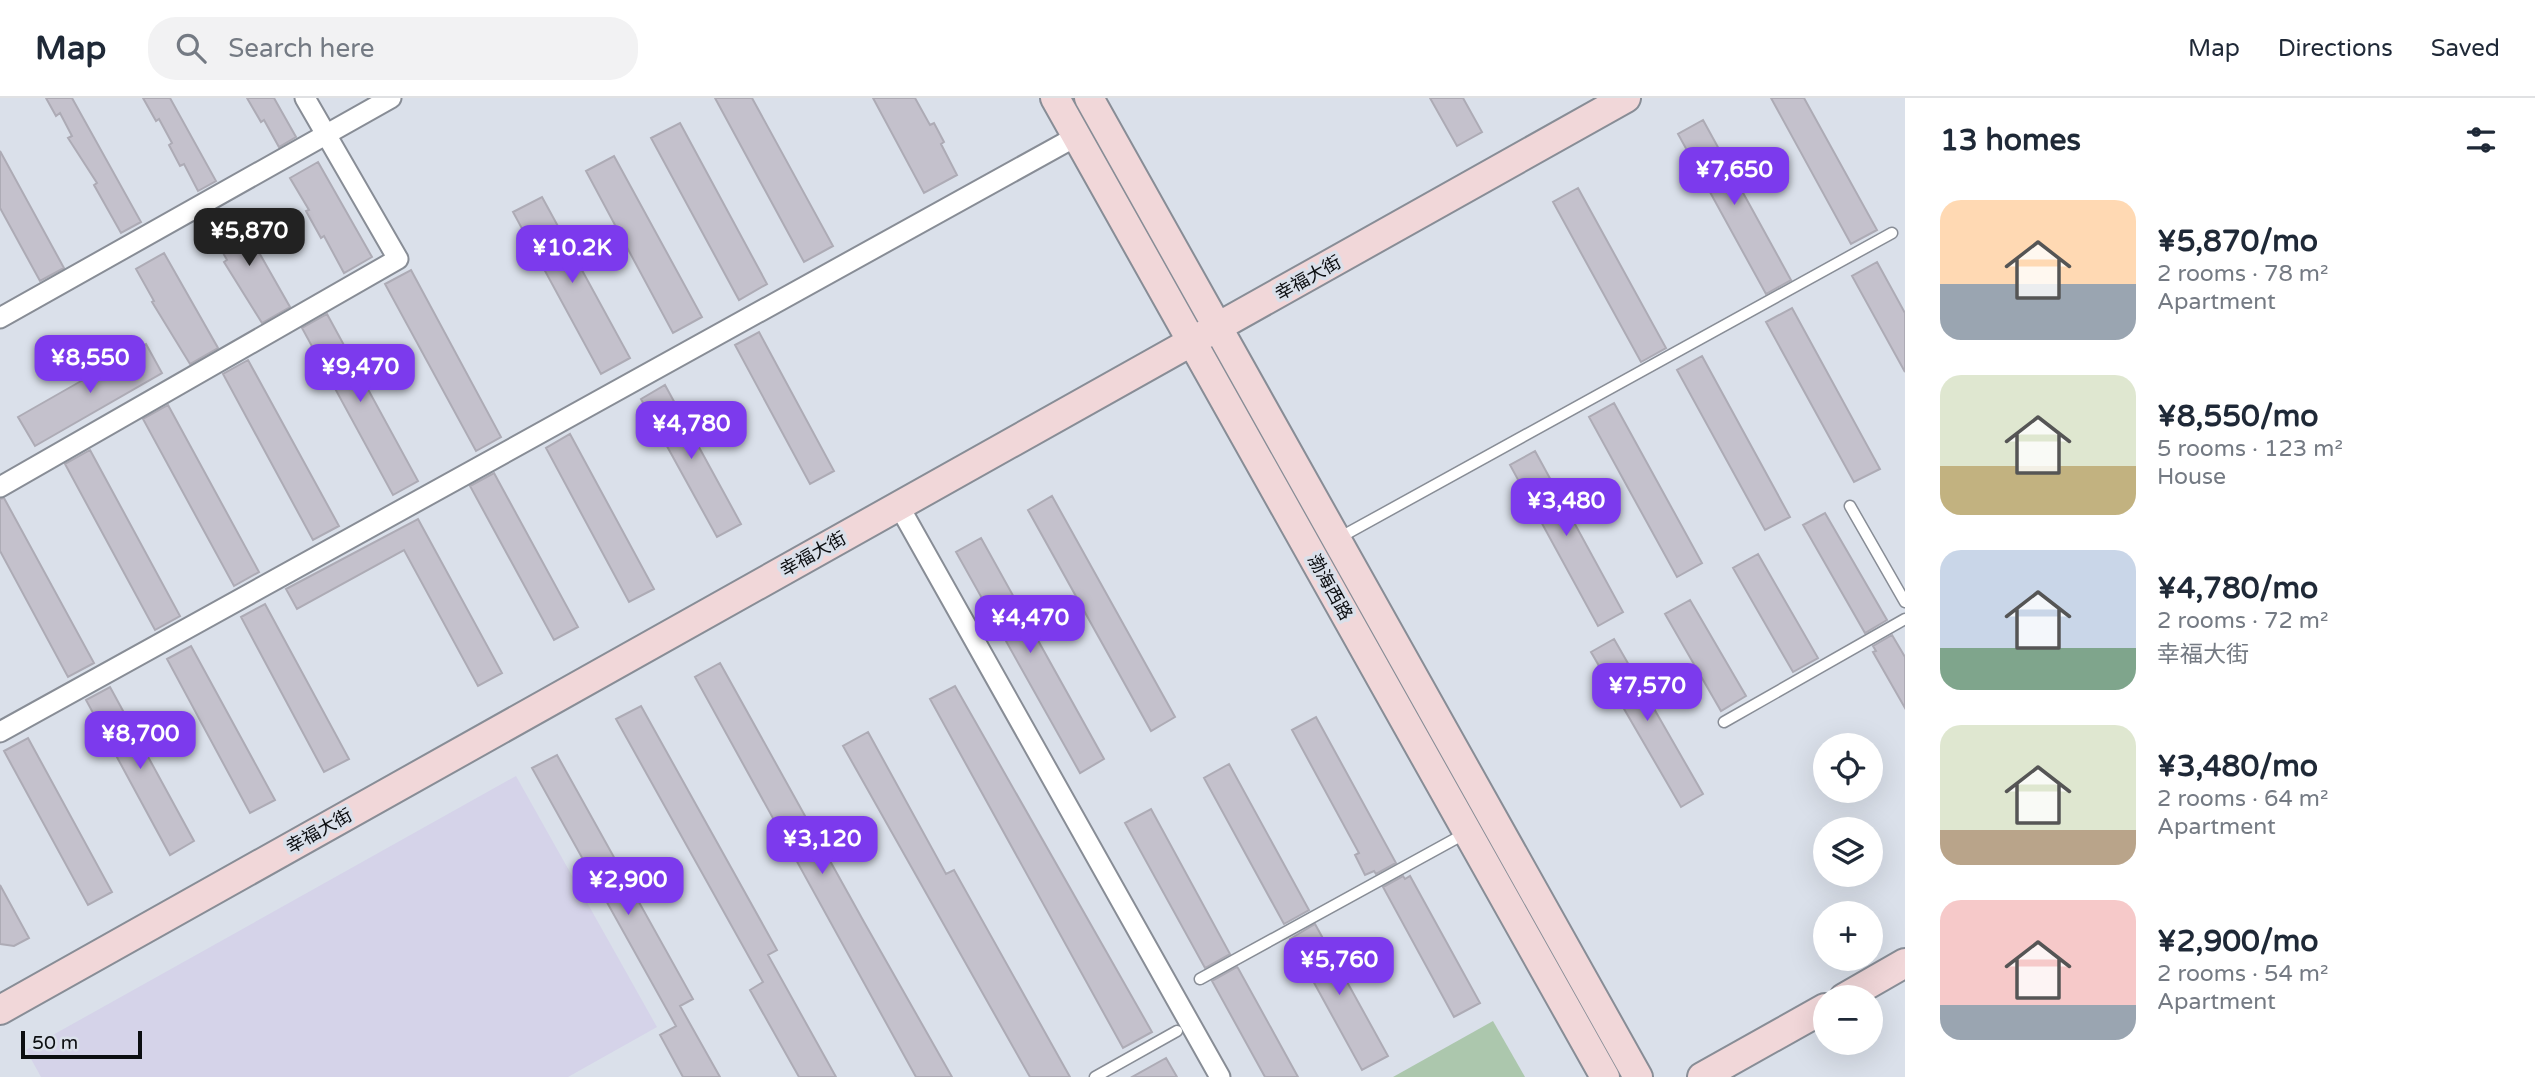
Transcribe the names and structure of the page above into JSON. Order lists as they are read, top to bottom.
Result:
{
  "streets": {
    "main road": ["幸福大街", "渤海西路"]
  },
  "crossings": [
    ["幸福大街", "渤海西路"]
  ],
  "scale_bar": "50 m",
  "page": {
    "header": "Map",
    "search": "Search here",
    "nav": ["Map", "Directions", "Saved"],
    "heading": "13 homes",
    "price": [
      "¥7,650",
      "¥5,870",
      "¥10.2K",
      "¥8,550",
      "¥9,470",
      "¥4,780",
      "¥3,480",
      "¥4,470",
      "¥7,570",
      "¥8,700",
      "¥3,120",
      "¥2,900",
      "¥5,760"
    ],
    "list": [
      {
        "name": "¥5,870/mo",
        "note": "2 rooms · 78 m² · Apartment"
      },
      {
        "name": "¥8,550/mo",
        "note": "5 rooms · 123 m² · House"
      },
      {
        "name": "¥4,780/mo",
        "note": "2 rooms · 72 m² · 幸福大街"
      },
      {
        "name": "¥3,480/mo",
        "note": "2 rooms · 64 m² · Apartment"
      },
      {
        "name": "¥2,900/mo",
        "note": "2 rooms · 54 m² · Apartment"
      }
    ],
    "map_buttons": ["+", "−"],
    "scale": "50 m"
  }
}
